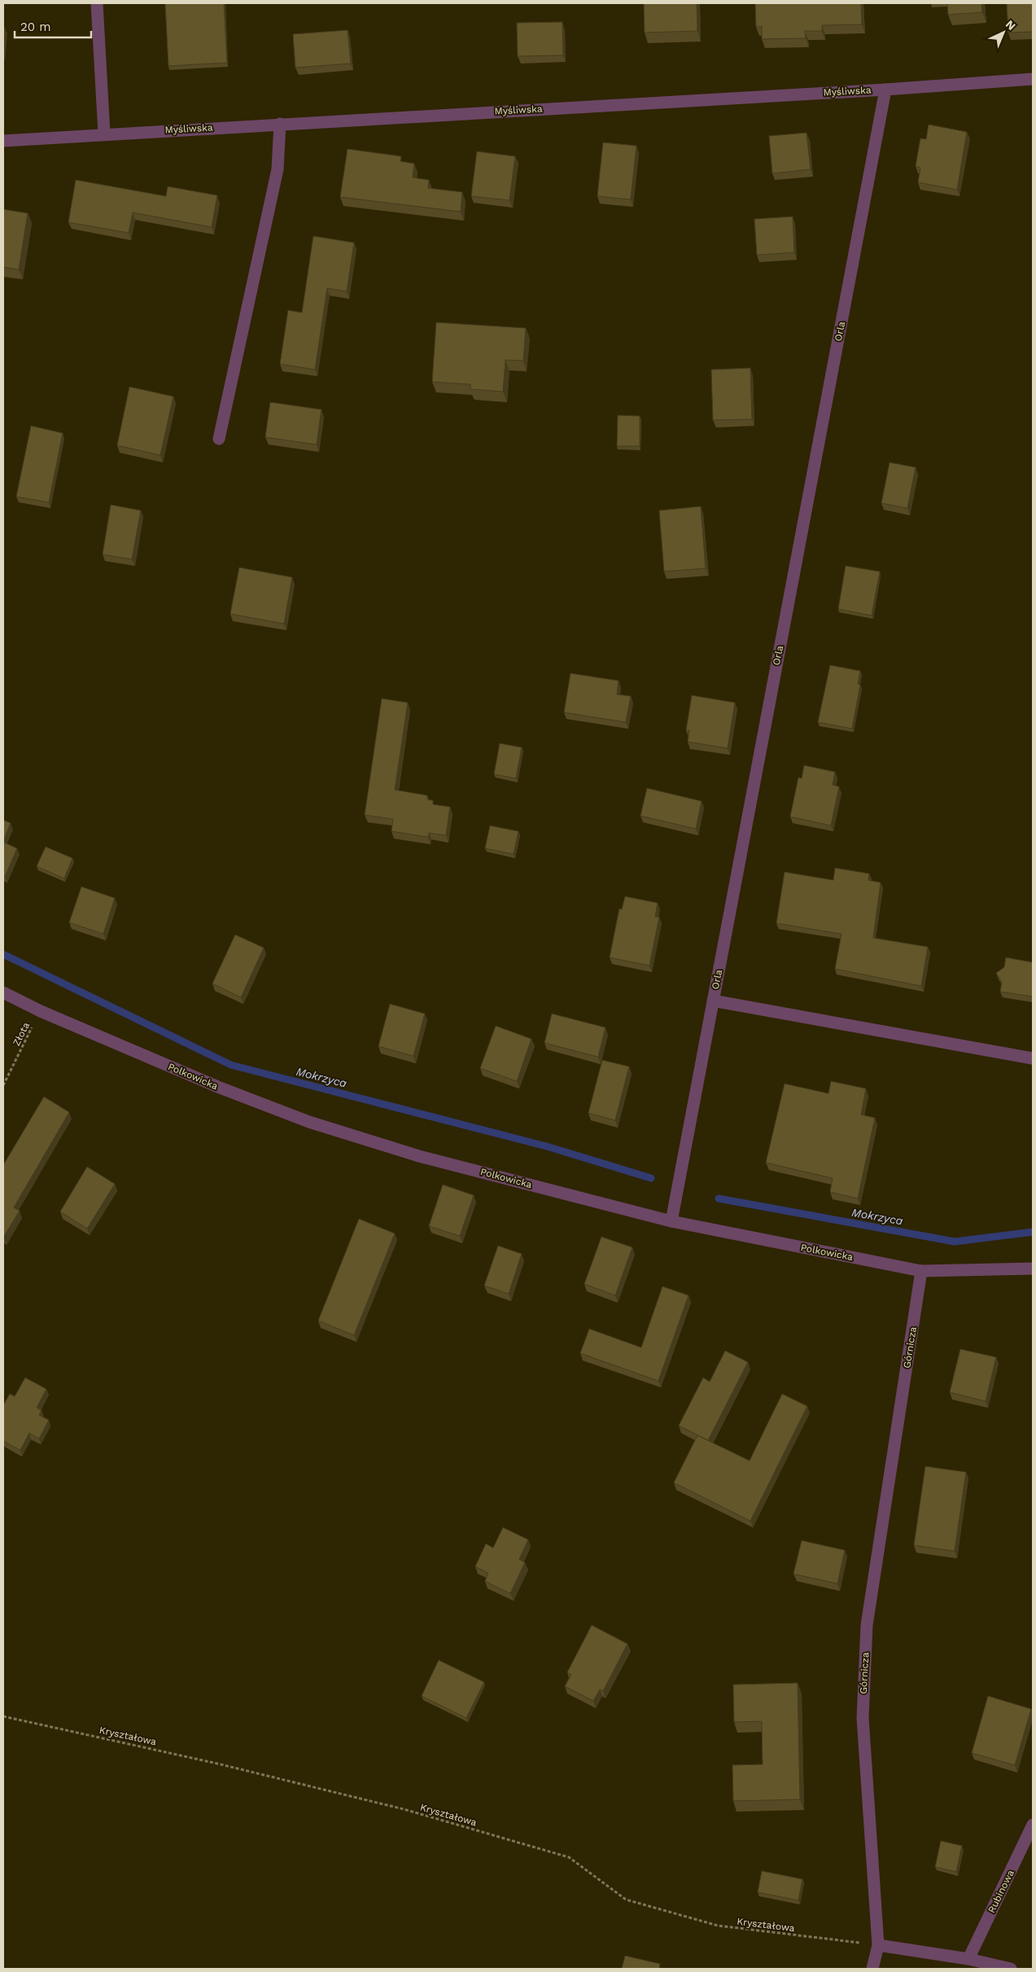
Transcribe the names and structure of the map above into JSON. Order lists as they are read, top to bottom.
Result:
{
  "streets": {
    "street": [
      "Myśliwska",
      "Orla",
      "Polkowicka",
      "Górnicza",
      "Rubinowa"
    ],
    "path": ["Złota", "Kryształowa"]
  },
  "crossings": [
    ["Myśliwska", "Orla"],
    ["Orla", "Polkowicka"],
    ["Złota", "Polkowicka"],
    ["Polkowicka", "Górnicza"],
    ["Górnicza", "Kryształowa"]
  ],
  "water": ["Mokrzyca"],
  "scale_bar": "20 m",
  "north": "top right"
}
